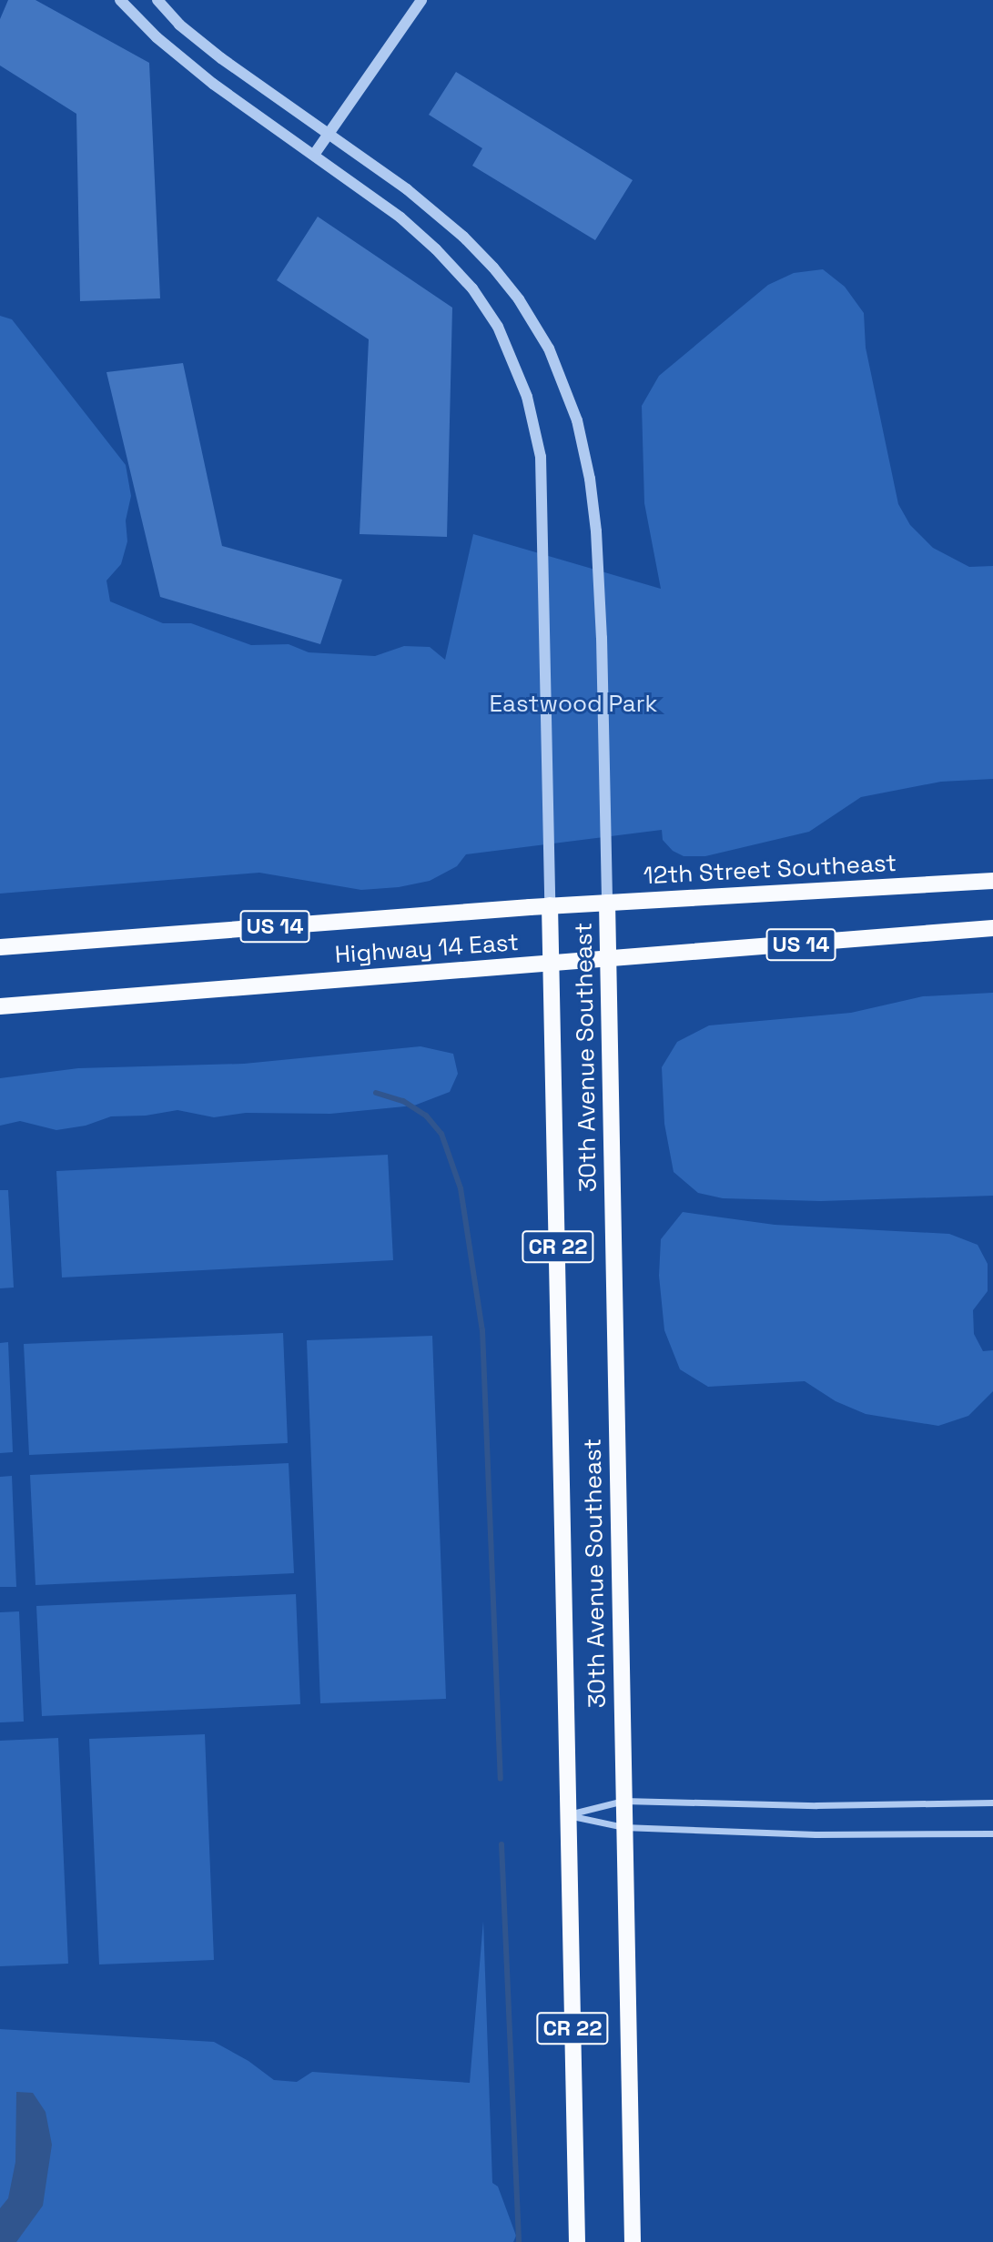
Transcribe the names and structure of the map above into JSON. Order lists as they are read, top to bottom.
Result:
{
  "streets": {
    "main road": [
      "12th Street Southeast",
      "US 14",
      "Highway 14 East",
      "30th Avenue Southeast",
      "CR 22"
    ]
  },
  "crossings": [
    ["12th Street Southeast", "Highway 14 East"],
    ["12th Street Southeast", "30th Avenue Southeast"],
    ["US 14", "Highway 14 East"],
    ["US 14", "30th Avenue Southeast"],
    ["Highway 14 East", "30th Avenue Southeast"]
  ],
  "parks": ["Eastwood Park"]
}
